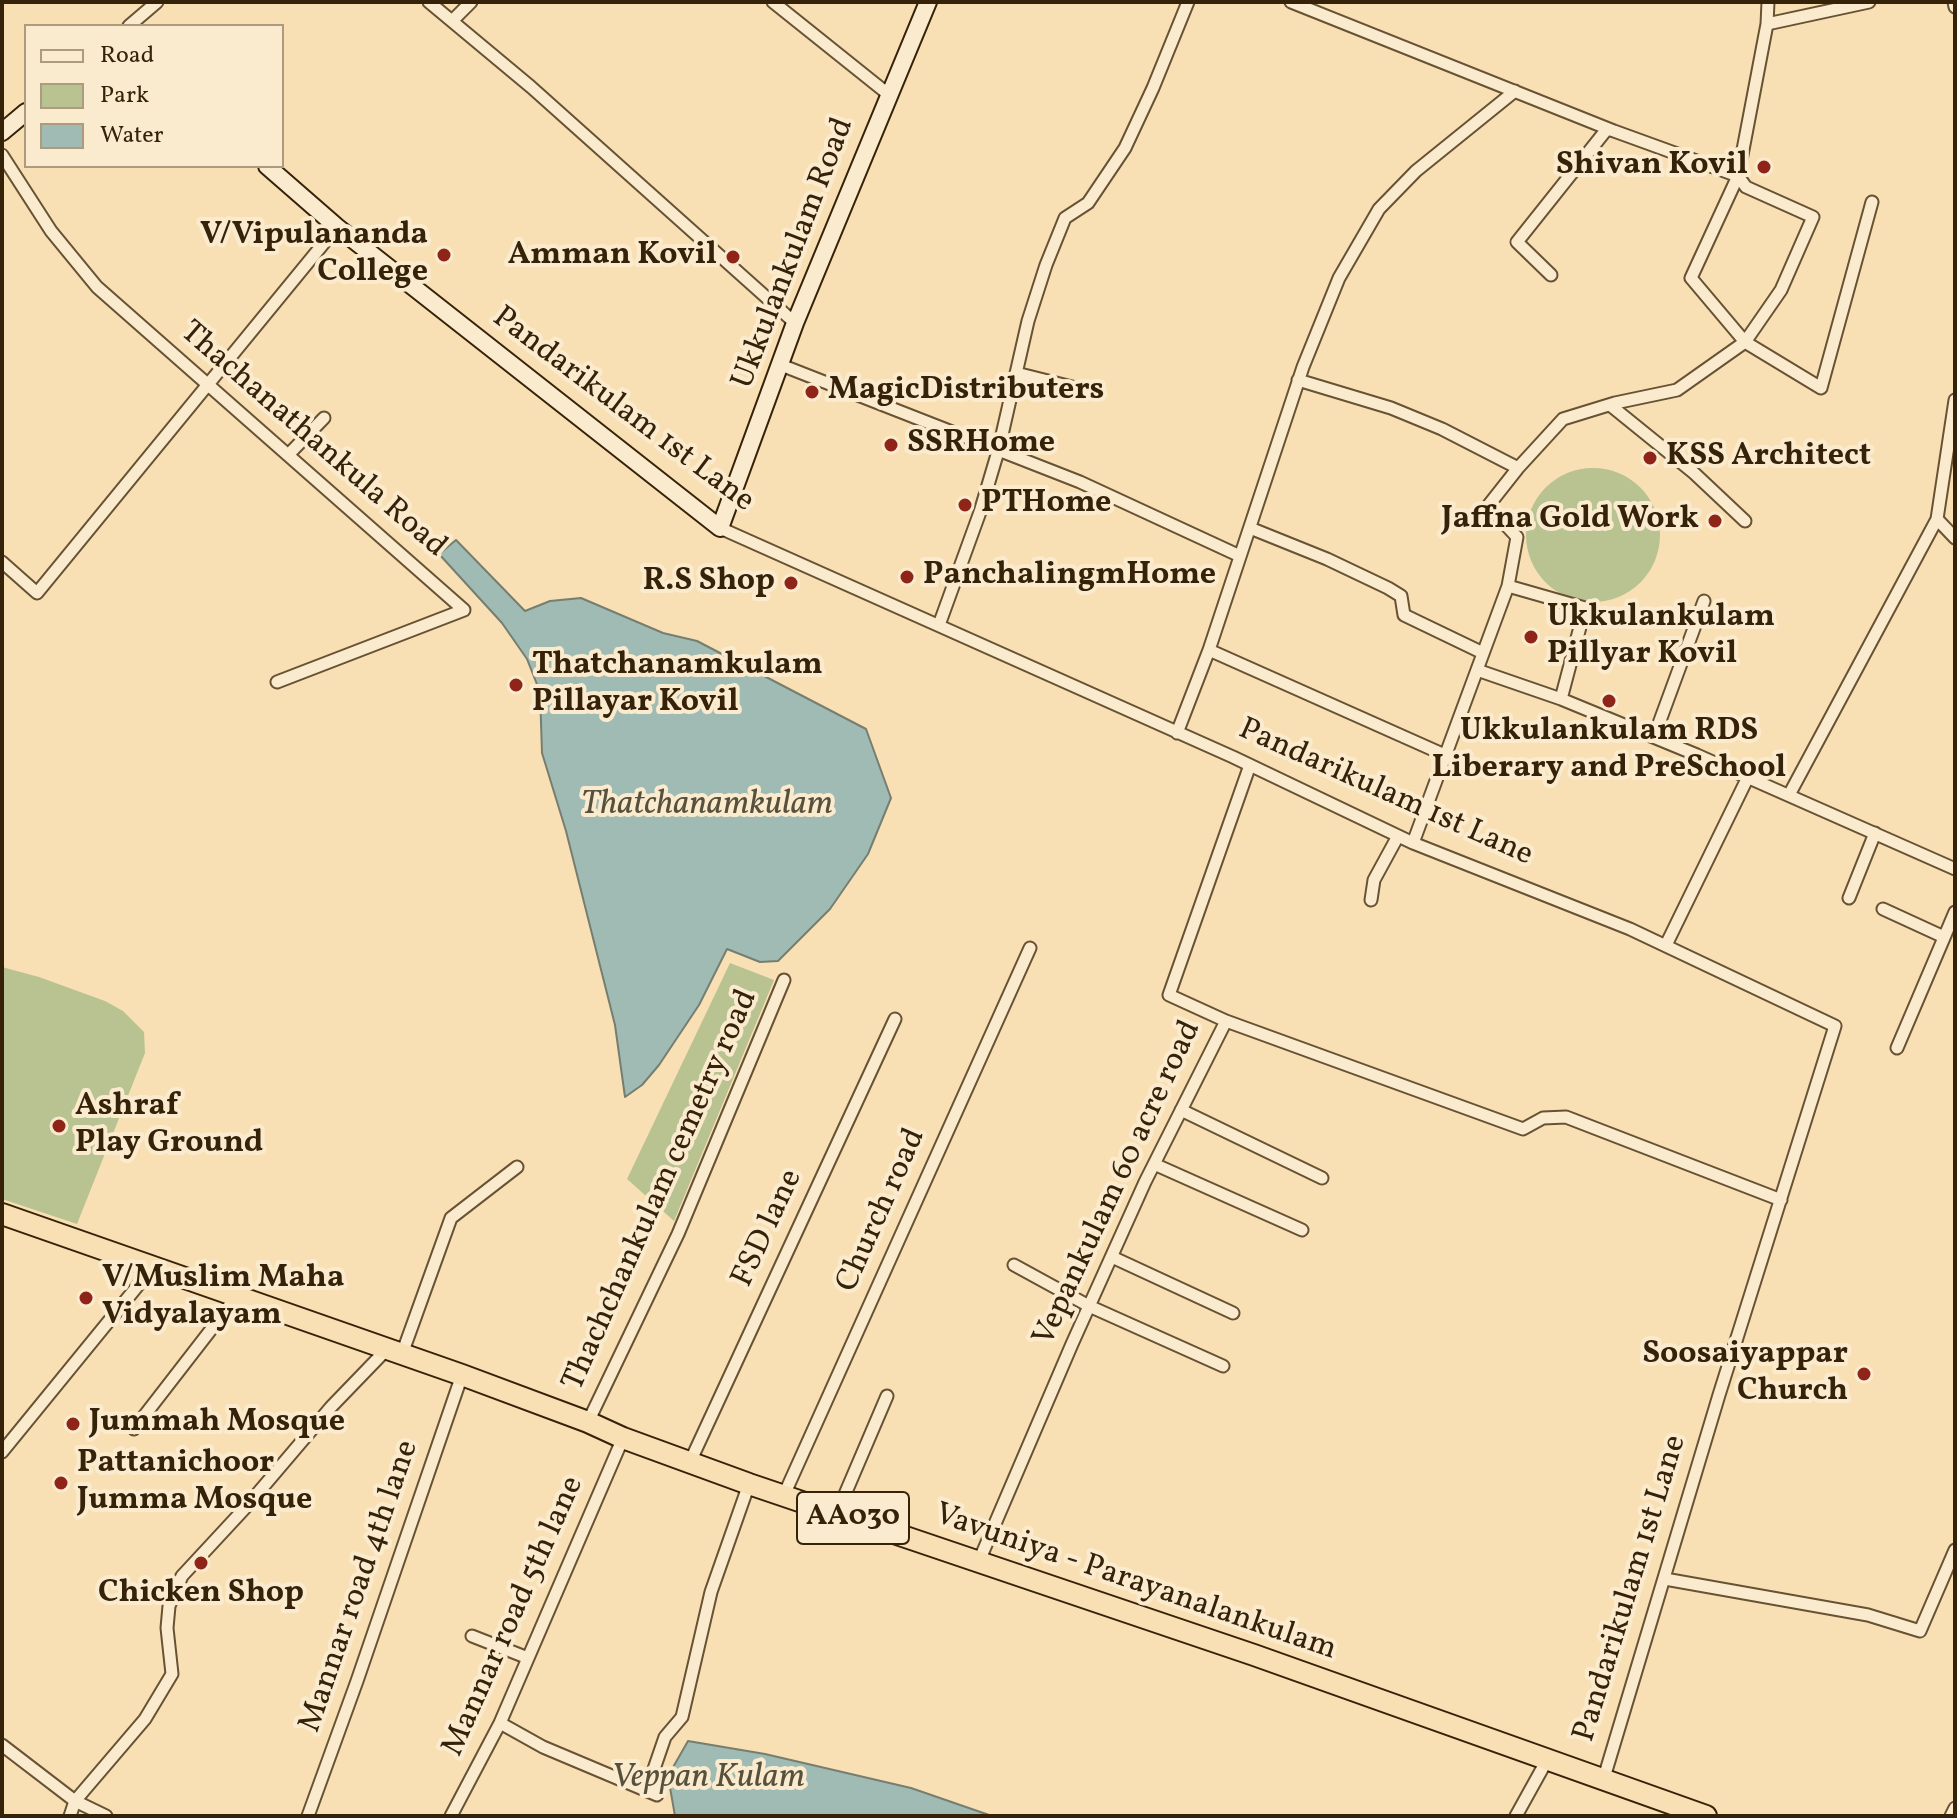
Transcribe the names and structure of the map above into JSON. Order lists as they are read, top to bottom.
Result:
{
  "streets": {
    "highway": ["AA030", "Vavuniya - Parayanalankulam"],
    "street": [
      "Ukkulankulam Road",
      "Pandarikulam 1st Lane",
      "Thachanathankula Road",
      "Vepankulam 60 acre road",
      "Thachchankulam cemetry road",
      "Church road",
      "FSD lane",
      "Mannar road 4th lane",
      "Mannar road 5th lane"
    ]
  },
  "crossings": [
    ["Ukkulankulam Road", "Pandarikulam 1st Lane"],
    ["Pandarikulam 1st Lane", "Vepankulam 60 acre road"],
    ["Pandarikulam 1st Lane", "Vavuniya - Parayanalankulam"],
    ["Vepankulam 60 acre road", "Vavuniya - Parayanalankulam"],
    ["Thachchankulam cemetry road", "Vavuniya - Parayanalankulam"],
    ["Church road", "Vavuniya - Parayanalankulam"],
    ["FSD lane", "Vavuniya - Parayanalankulam"],
    ["Vavuniya - Parayanalankulam", "Mannar road 4th lane"],
    ["Vavuniya - Parayanalankulam", "Mannar road 5th lane"]
  ],
  "water": ["Thatchanamkulam", "Veppan Kulam"],
  "places": [
    "Shivan Kovil",
    "V/Vipulananda College",
    "Amman Kovil",
    "MagicDistributers",
    "SSRHome",
    "KSS Architect",
    "PTHome",
    "Jaffna Gold Work",
    "PanchalingmHome",
    "R.S Shop",
    "Ukkulankulam Pillyar Kovil",
    "Thatchanamkulam Pillayar Kovil",
    "Ukkulankulam RDS Liberary and PreSchool",
    "Ashraf Play Ground",
    "V/Muslim Maha Vidyalayam",
    "Soosaiyappar Church",
    "Jummah Mosque",
    "Pattanichoor Jumma Mosque",
    "Chicken Shop"
  ],
  "legend": ["Road", "Park", "Water"]
}
